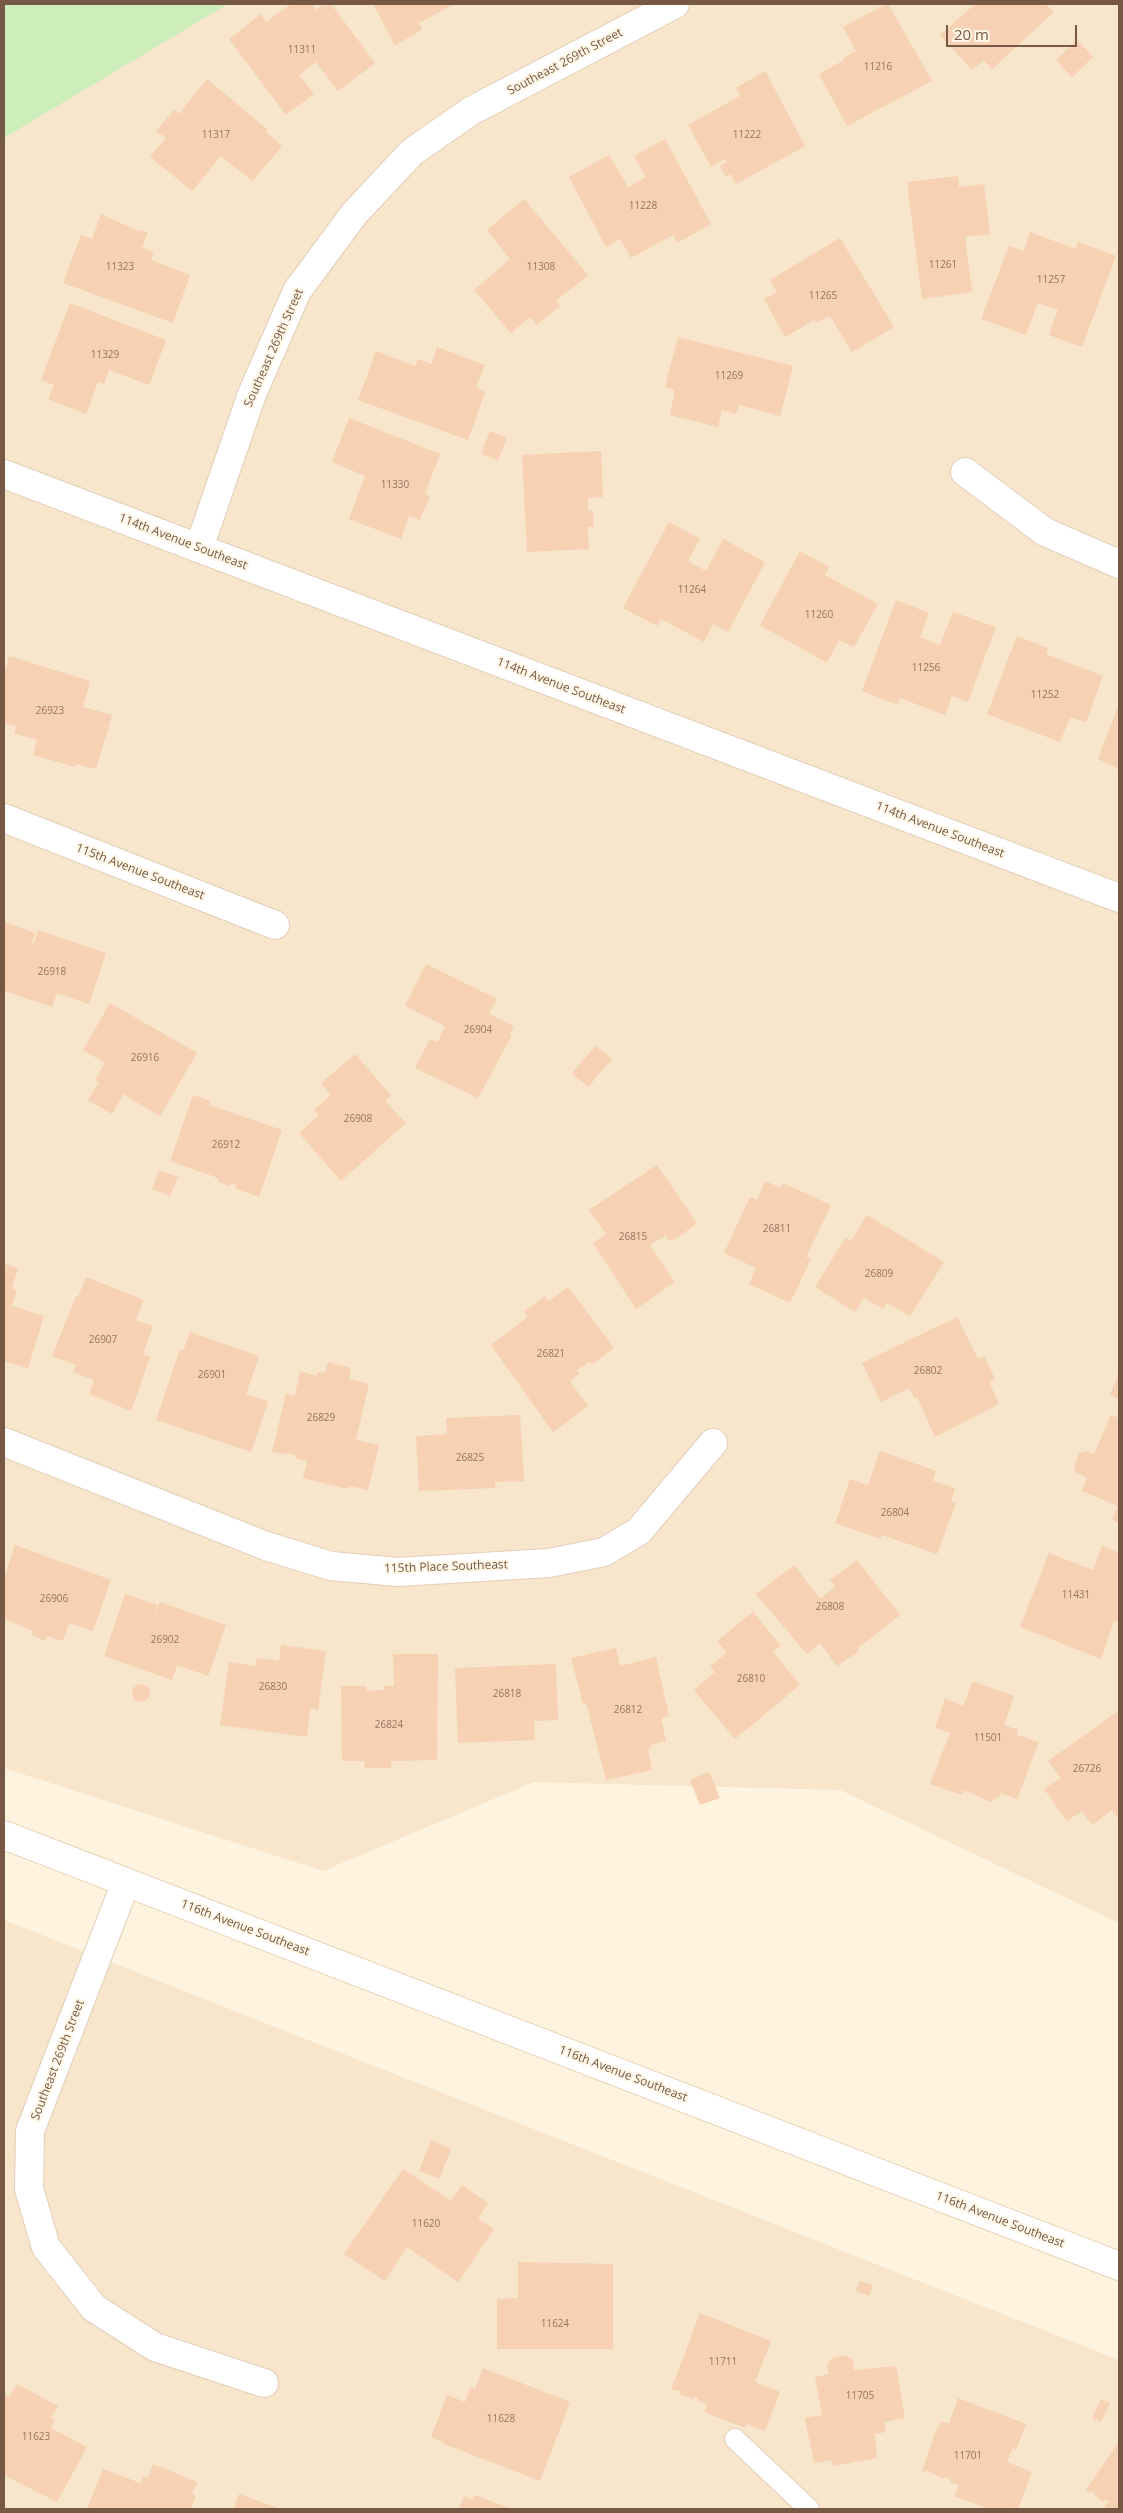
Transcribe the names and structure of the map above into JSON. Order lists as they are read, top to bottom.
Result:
{
  "streets": {
    "street": [
      "Southeast 269th Street",
      "114th Avenue Southeast",
      "115th Avenue Southeast",
      "115th Place Southeast",
      "116th Avenue Southeast"
    ]
  },
  "crossings": [
    ["Southeast 269th Street", "114th Avenue Southeast"],
    ["Southeast 269th Street", "116th Avenue Southeast"]
  ],
  "house_numbers": [
    "11311",
    "11216",
    "11317",
    "11222",
    "11228",
    "11261",
    "11323",
    "11308",
    "11257",
    "11265",
    "11329",
    "11269",
    "11330",
    "11264",
    "11260",
    "11256",
    "11252",
    "26923",
    "26918",
    "26904",
    "26916",
    "26908",
    "26912",
    "26811",
    "26815",
    "26809",
    "26907",
    "26821",
    "26802",
    "26901",
    "26829",
    "26825",
    "26804",
    "11431",
    "26906",
    "26808",
    "26902",
    "26810",
    "26830",
    "26818",
    "26812",
    "26824",
    "11501",
    "26726",
    "11620",
    "11624",
    "11711",
    "11705",
    "11628",
    "11623",
    "11701"
  ],
  "scale_bar": "20 m"
}
